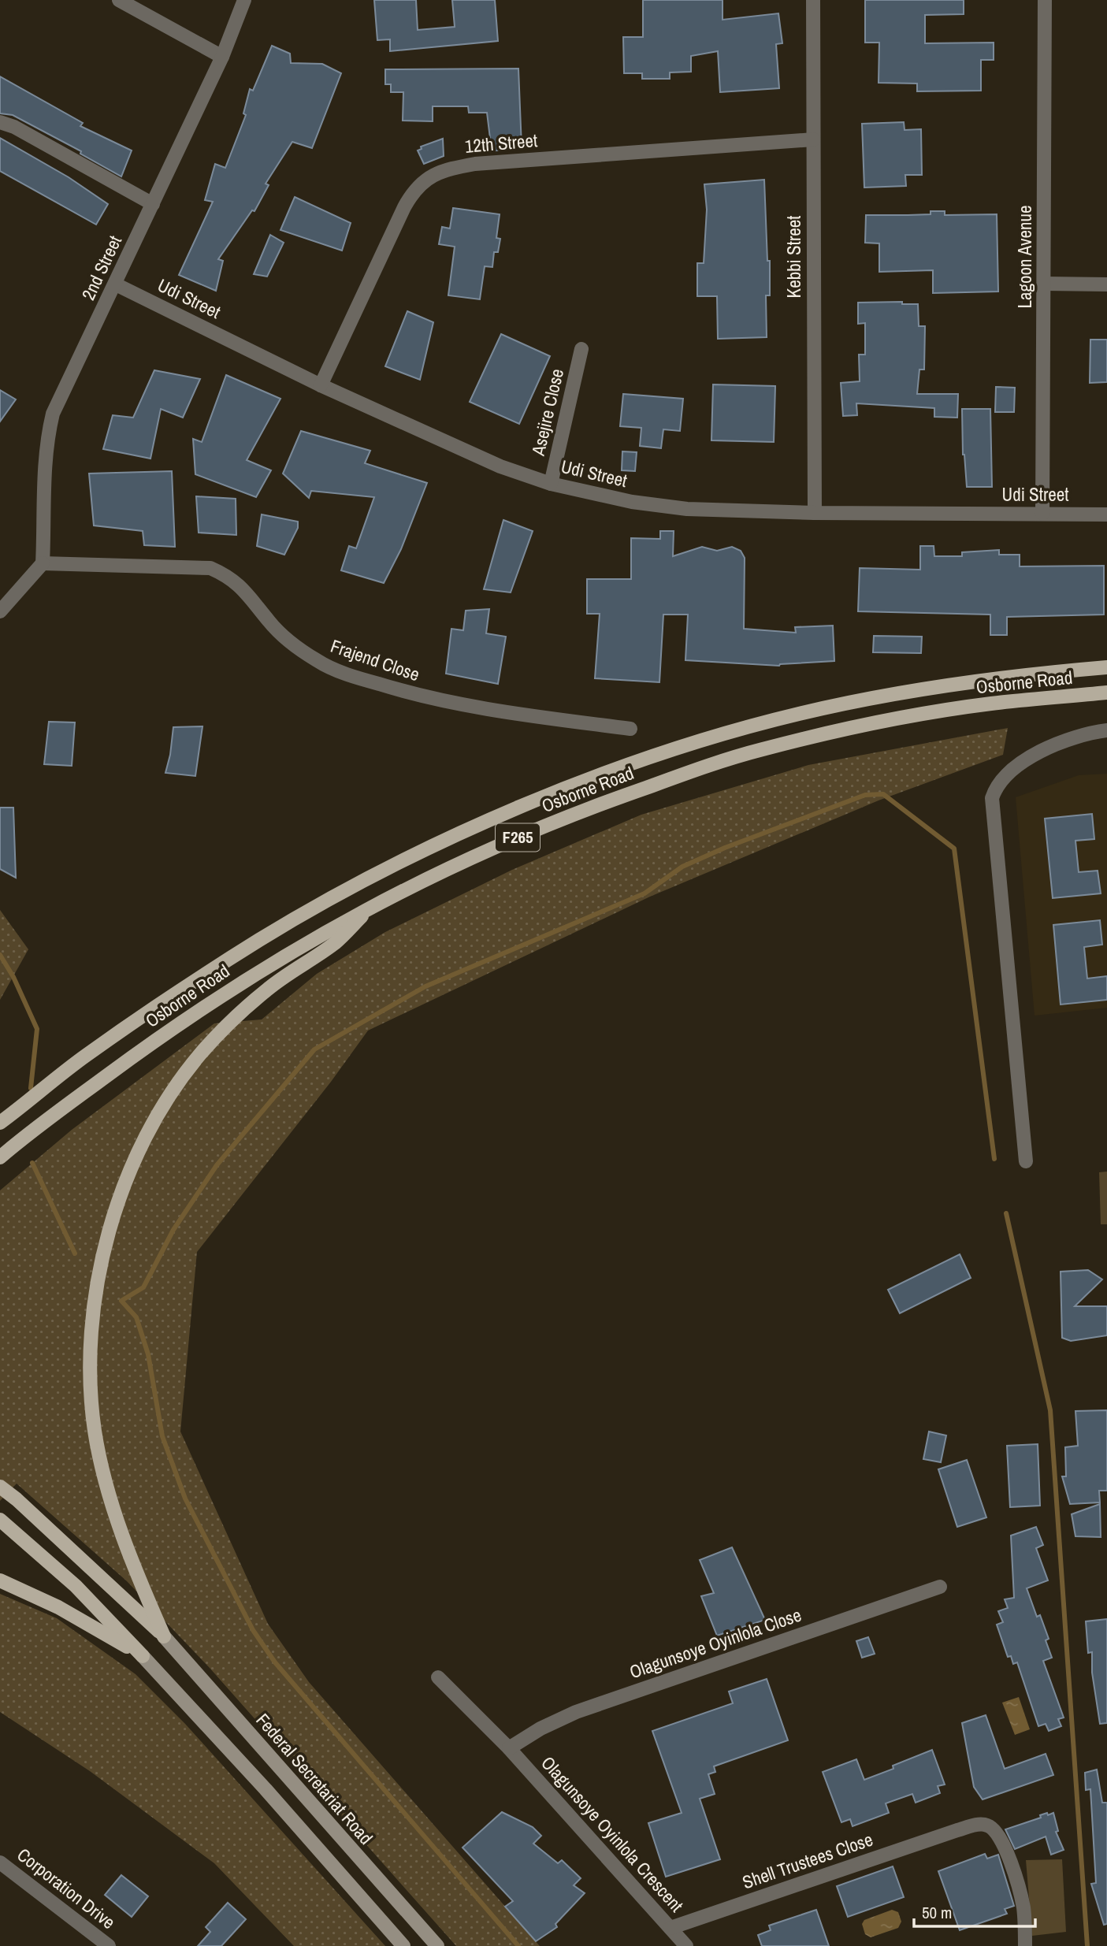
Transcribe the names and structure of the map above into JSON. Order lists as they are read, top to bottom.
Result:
{
  "streets": {
    "main road": ["Osborne Road", "F265", "Federal Secretariat Road"],
    "street": [
      "12th Street",
      "Kebbi Street",
      "Lagoon Avenue",
      "2nd Street",
      "Udi Street",
      "Asejire Close",
      "Frajend Close",
      "Olagunsoye Oyinlola Close",
      "Olagunsoye Oyinlola Crescent",
      "Shell Trustees Close",
      "Corporation Drive"
    ]
  },
  "crossings": [
    ["12th Street", "Kebbi Street"],
    ["12th Street", "Udi Street"],
    ["Kebbi Street", "Udi Street"],
    ["Lagoon Avenue", "Udi Street"],
    ["2nd Street", "Udi Street"],
    ["2nd Street", "Frajend Close"],
    ["Udi Street", "Asejire Close"],
    ["Olagunsoye Oyinlola Close", "Olagunsoye Oyinlola Crescent"],
    ["Olagunsoye Oyinlola Crescent", "Shell Trustees Close"]
  ],
  "scale_bar": "50 m"
}
